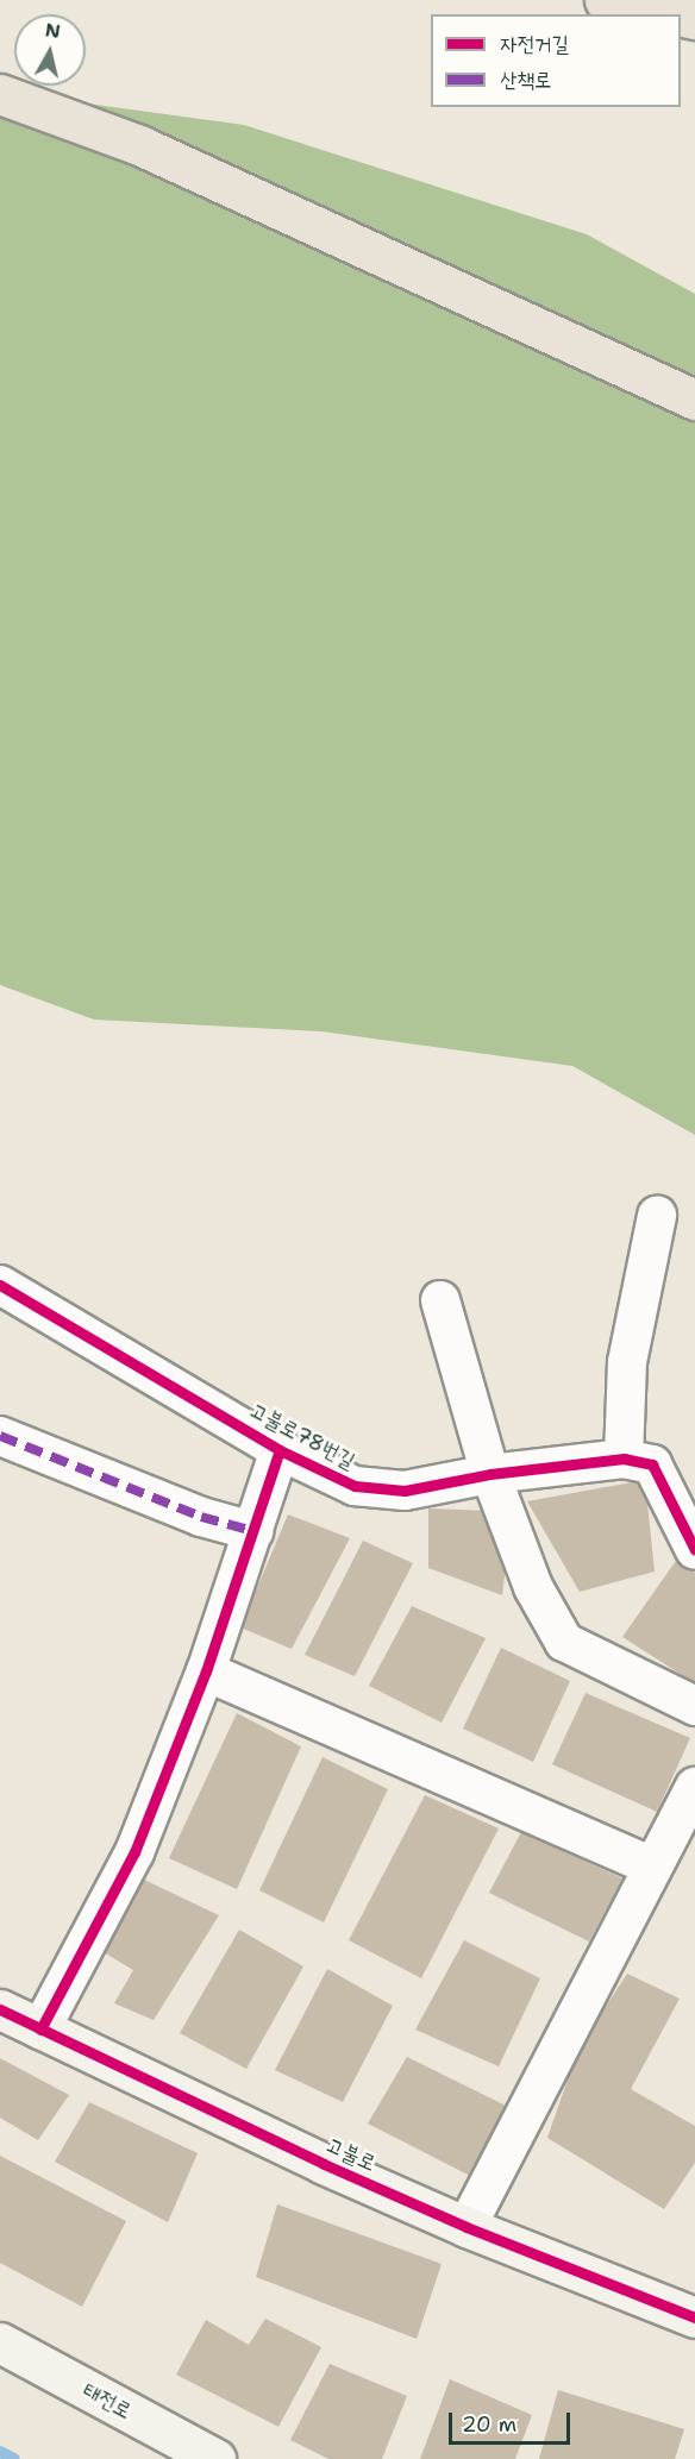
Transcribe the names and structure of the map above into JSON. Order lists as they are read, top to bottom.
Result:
{
  "streets": {
    "street": ["고불로78번길", "고불로", "태전로"]
  },
  "legend": ["자전거길", "산책로"],
  "scale_bar": "20 m",
  "north": "top"
}
